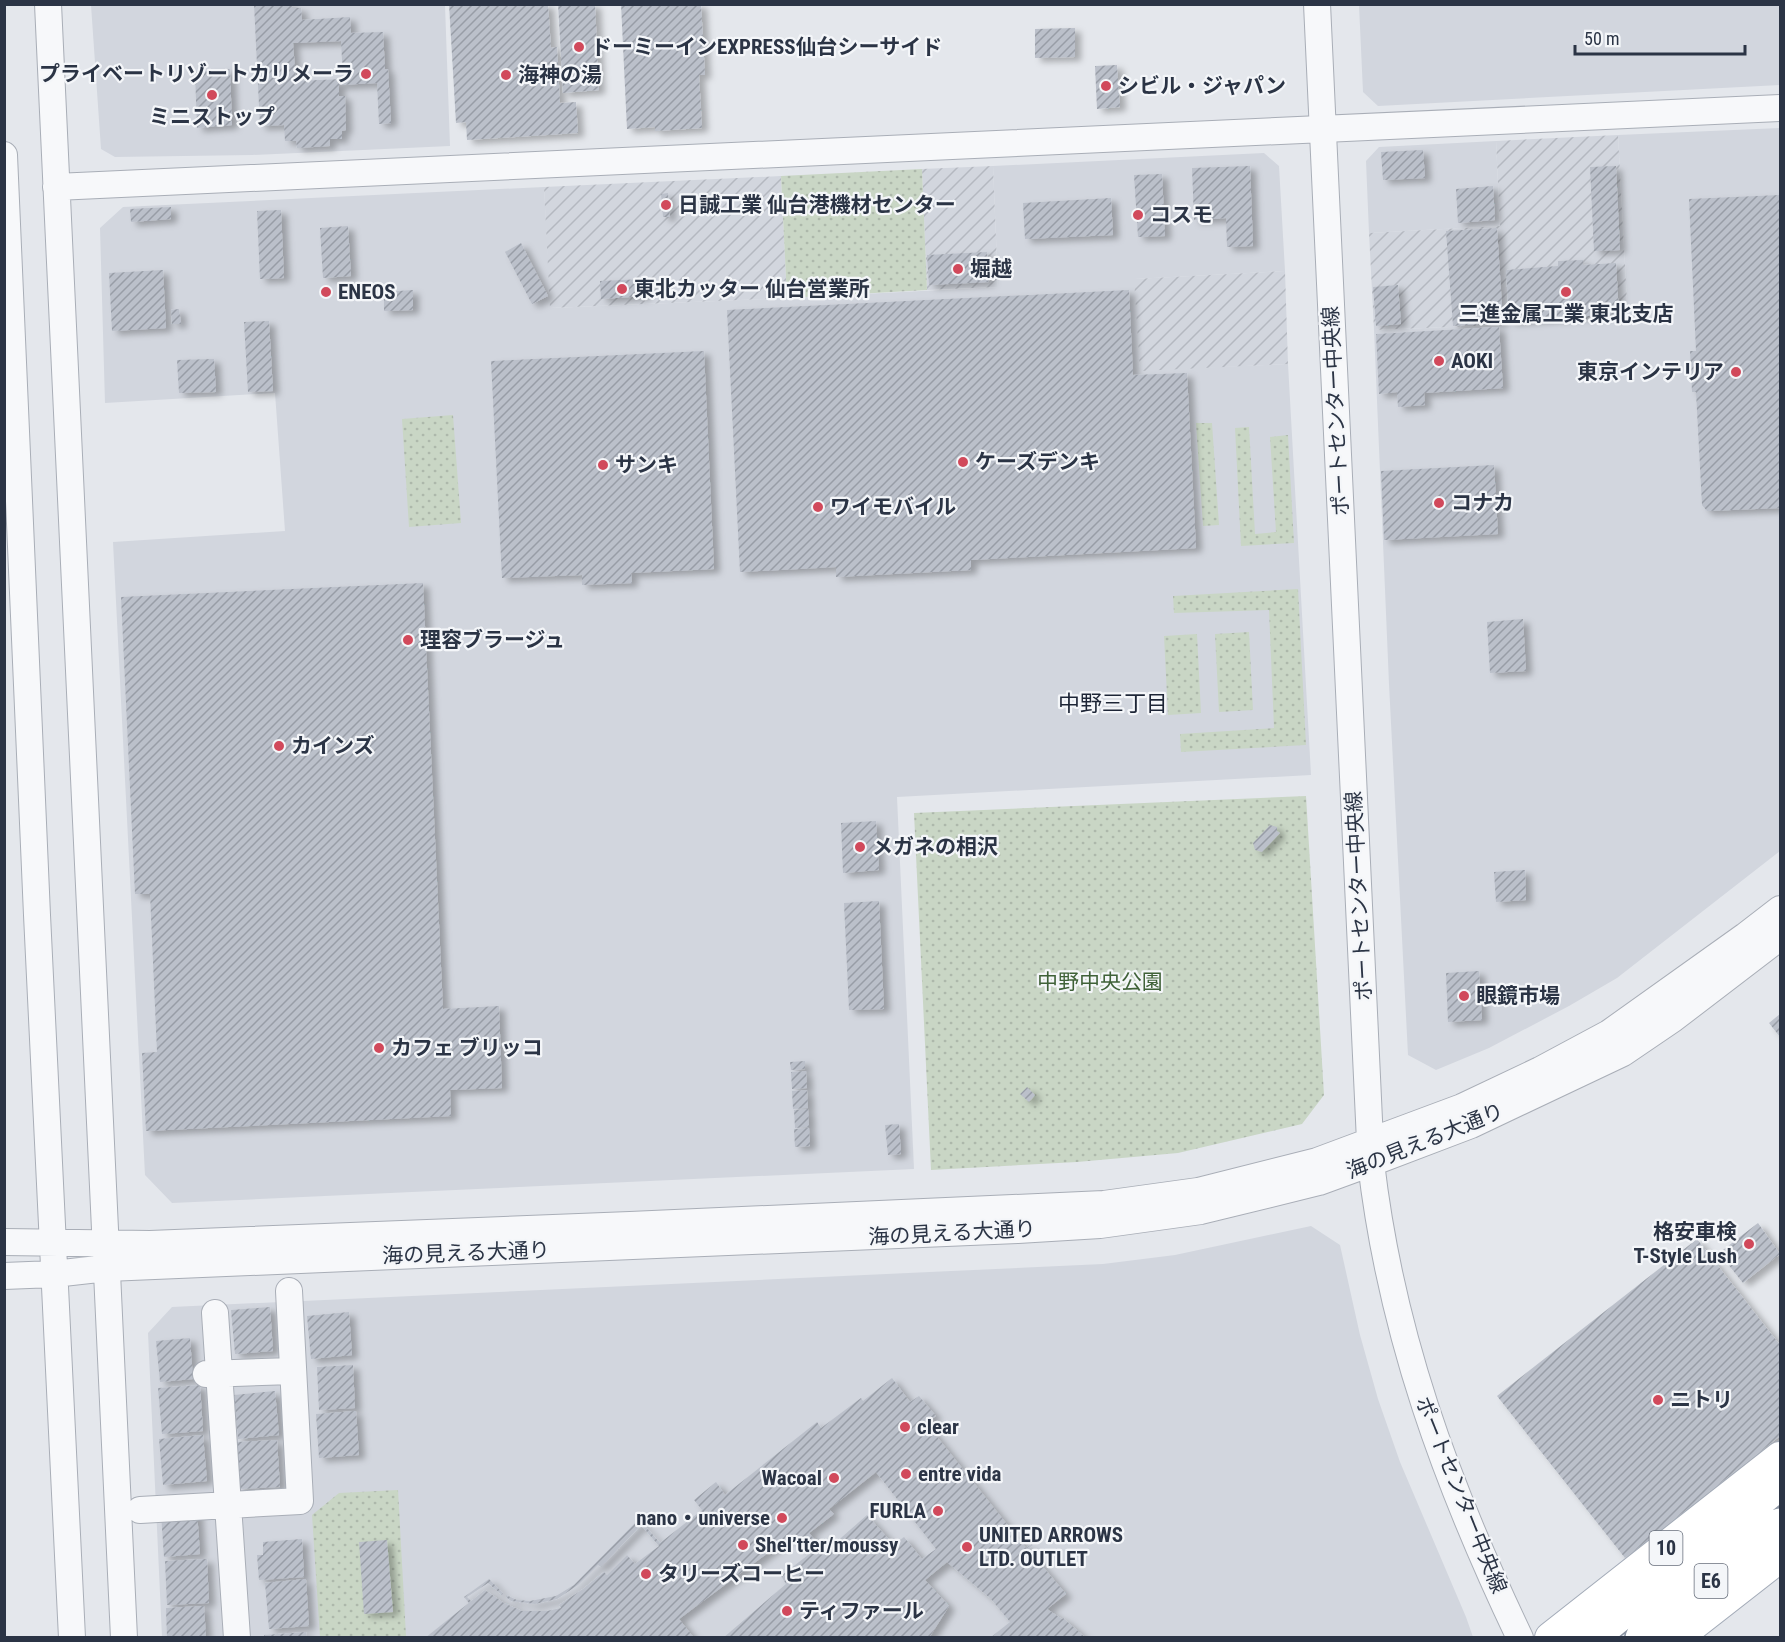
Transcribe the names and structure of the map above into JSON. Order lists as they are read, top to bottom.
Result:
{
  "streets": {
    "highway": ["E6"],
    "main road": ["10"],
    "street": ["ポートセンター中央線", "海の見える大通り"]
  },
  "crossings": [
    ["ポートセンター中央線", "海の見える大通り"]
  ],
  "districts": ["中野三丁目"],
  "parks": ["中野中央公園"],
  "places": [
    "ドーミーインEXPRESS仙台シーサイド",
    "プライベートリゾートカリメーラ",
    "海神の湯",
    "シビル・ジャパン",
    "ミニストップ",
    "日誠工業 仙台港機材センター",
    "コスモ",
    "堀越",
    "東北カッター 仙台営業所",
    "ENEOS",
    "三進金属工業 東北支店",
    "AOKI",
    "東京インテリア",
    "ケーズデンキ",
    "サンキ",
    "コナカ",
    "ワイモバイル",
    "理容ブラージュ",
    "カインズ",
    "メガネの相沢",
    "眼鏡市場",
    "カフェ ブリッコ",
    "格安車検 T-Style Lush",
    "ニトリ",
    "clear",
    "entre vida",
    "Wacoal",
    "FURLA",
    "nano・universe",
    "Shel’tter/moussy",
    "UNITED ARROWS LTD. OUTLET",
    "タリーズコーヒー",
    "ティファール"
  ],
  "scale_bar": "50 m"
}
